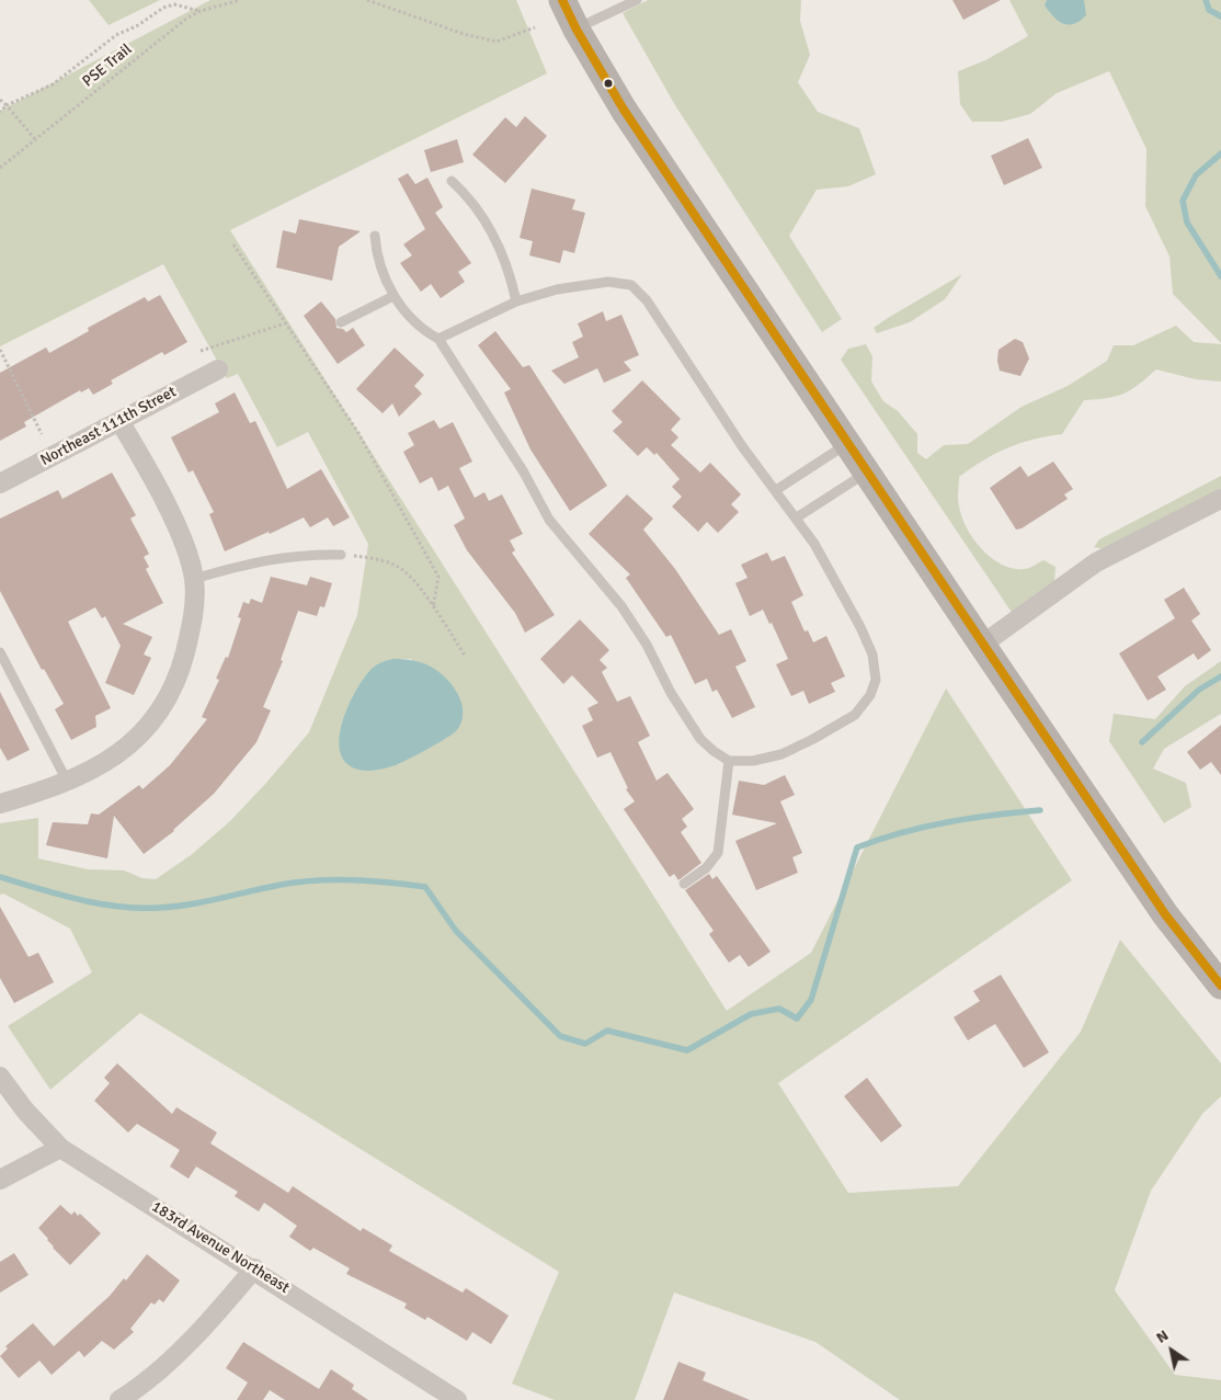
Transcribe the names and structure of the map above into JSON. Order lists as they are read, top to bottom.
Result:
{
  "streets": {
    "street": ["Northeast 111th Street", "183rd Avenue Northeast"],
    "path": ["PSE Trail"]
  },
  "north": "top left"
}
